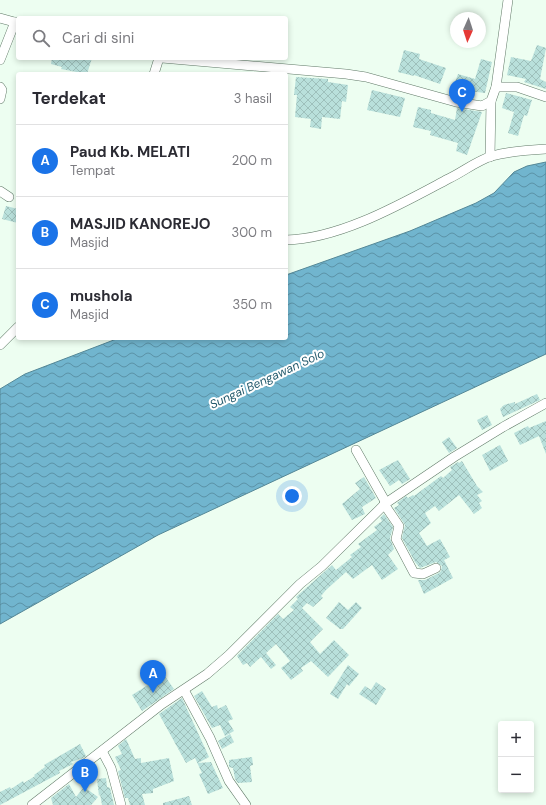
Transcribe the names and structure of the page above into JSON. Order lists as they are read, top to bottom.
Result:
{
  "water": ["Sungai Bengawan Solo"],
  "north": "bottom",
  "page": {
    "search": "Cari di sini",
    "heading": ["Terdekat", "3 hasil"],
    "pins": ["C", "A", "B"],
    "list": [
      {
        "mark": "A",
        "name": "Paud Kb. MELATI",
        "note": "Tempat",
        "value": "200 m"
      },
      {
        "mark": "B",
        "name": "MASJID KANOREJO",
        "note": "Masjid",
        "value": "300 m"
      },
      {
        "mark": "C",
        "name": "mushola",
        "note": "Masjid",
        "value": "350 m"
      }
    ],
    "map_buttons": ["+", "−"]
  }
}
